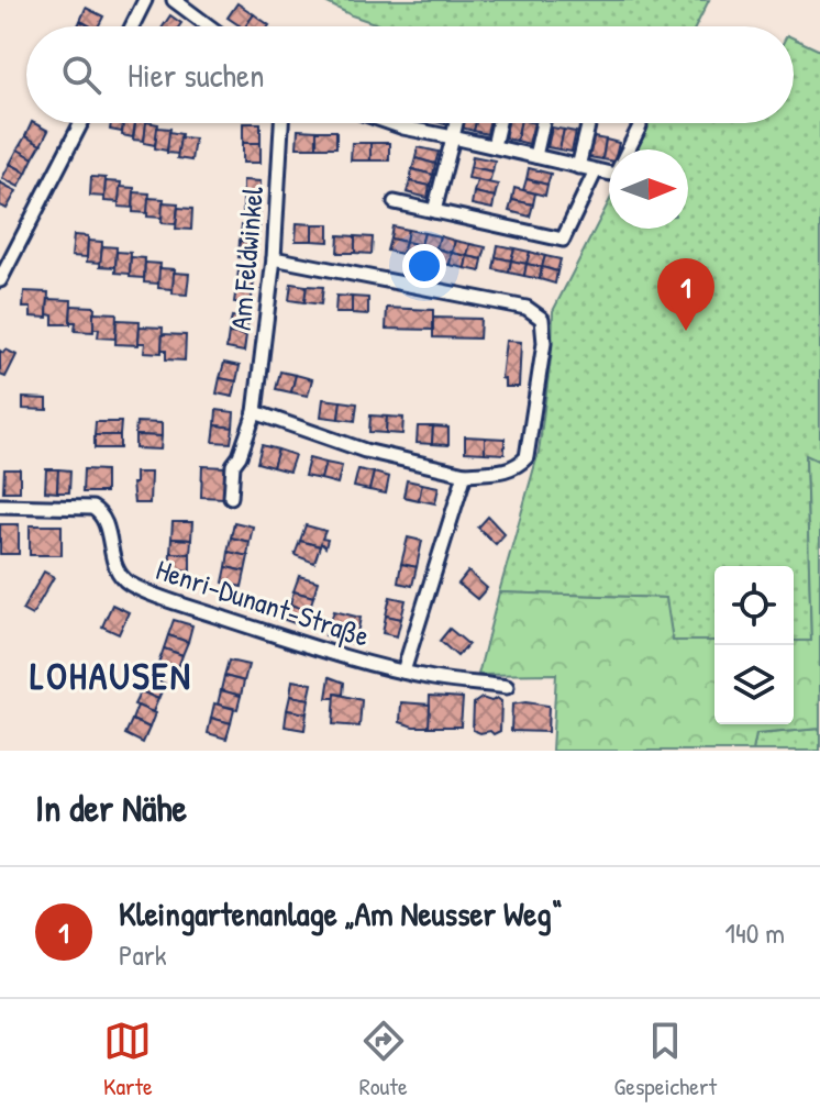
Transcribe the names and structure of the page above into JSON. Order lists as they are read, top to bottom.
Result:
{
  "streets": {
    "street": ["Am Feldwinkel", "Henri-Dunant-Straße"]
  },
  "districts": ["LOHAUSEN"],
  "north": "right",
  "page": {
    "search": "Hier suchen",
    "pins": "1",
    "heading": "In der Nähe",
    "list": [
      {
        "mark": "1",
        "name": "Kleingartenanlage „Am Neusser Weg“",
        "note": "Park",
        "value": "140 m"
      }
    ],
    "nav": ["Karte", "Route", "Gespeichert"]
  }
}
